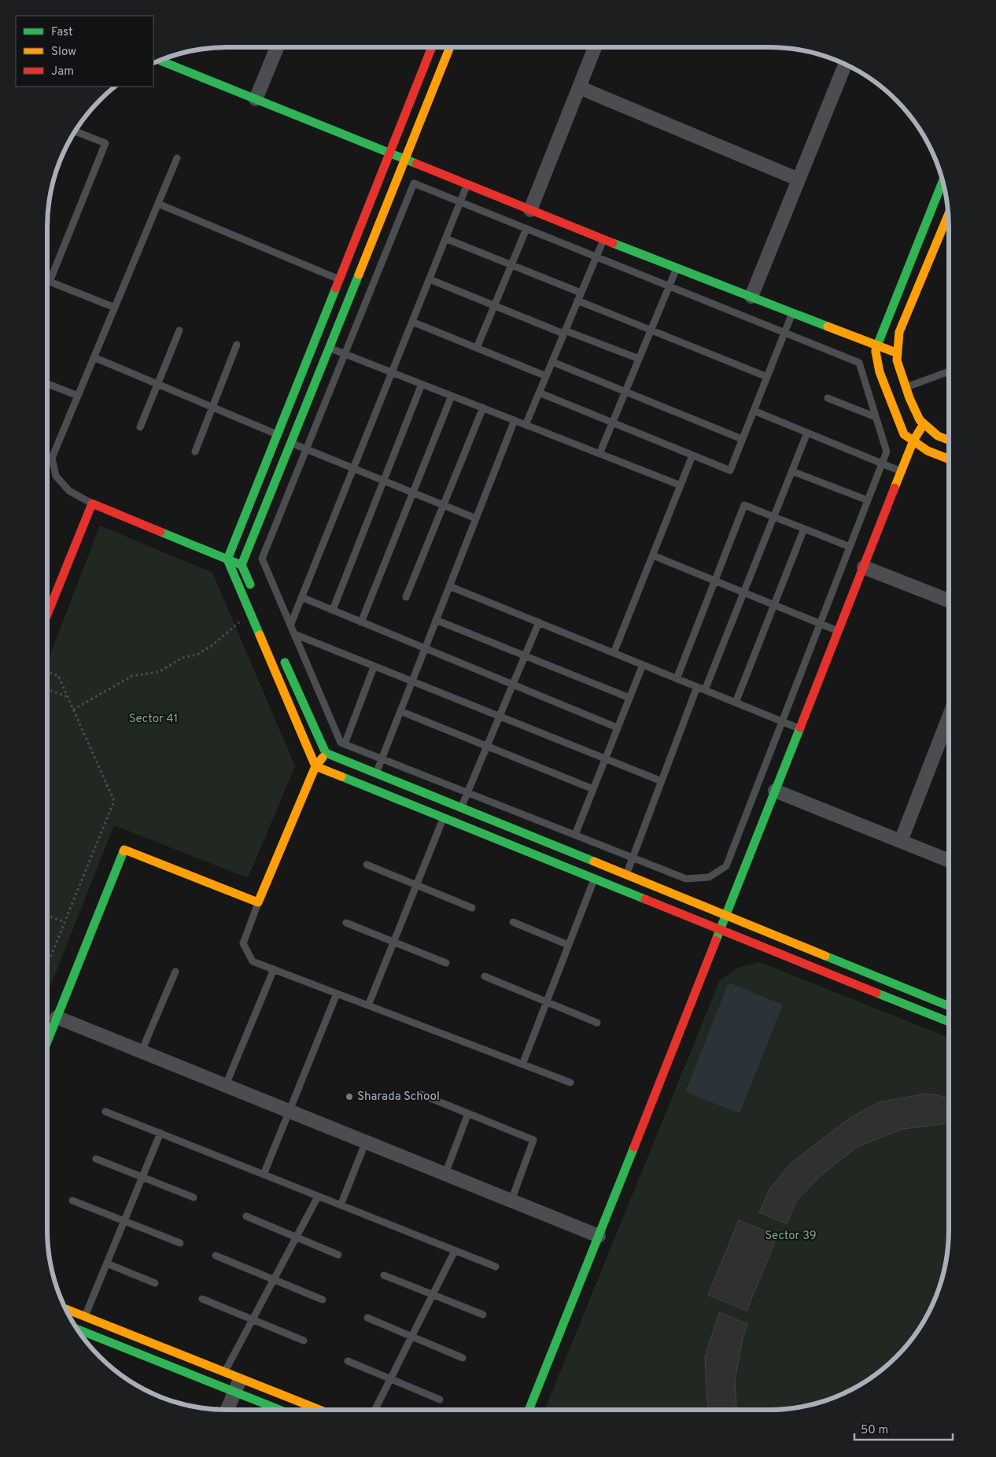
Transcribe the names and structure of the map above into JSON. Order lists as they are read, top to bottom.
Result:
{
  "parks": ["Sector 41", "Sector 39"],
  "places": ["Sharada School"],
  "legend": ["Fast", "Slow", "Jam"],
  "scale_bar": "50 m"
}
